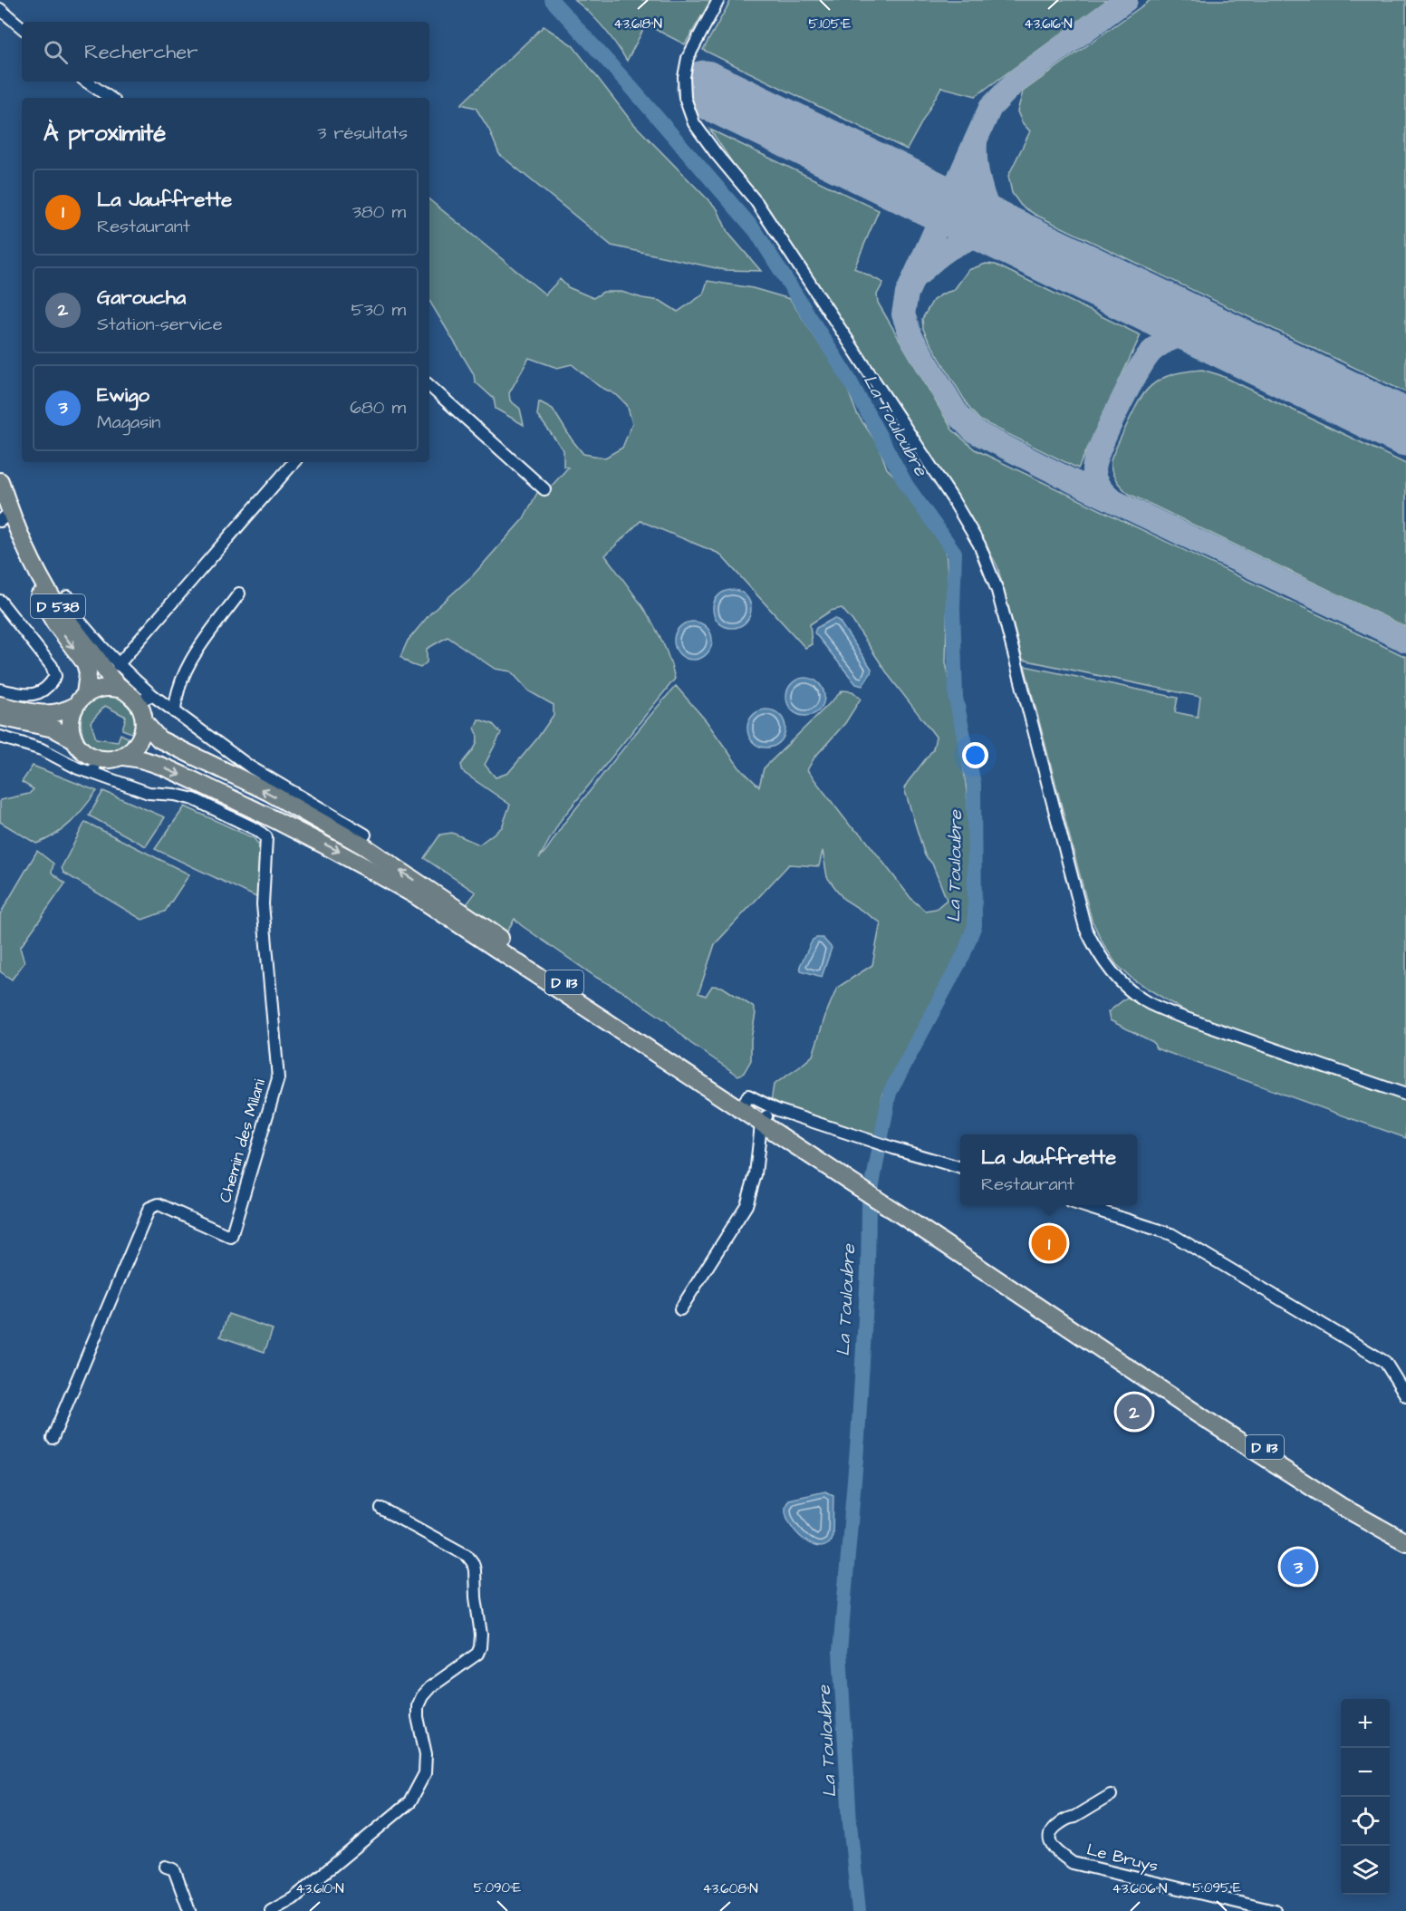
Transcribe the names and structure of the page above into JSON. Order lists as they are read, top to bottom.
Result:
{
  "streets": {
    "main road": ["D 538", "D 113"],
    "street": ["Chemin des Milani", "Le Bruys"]
  },
  "crossings": [
    ["D 538", "D 113"],
    ["D 538", "Chemin des Milani"],
    ["D 113", "Chemin des Milani"]
  ],
  "water": ["La Touloubre"],
  "page": {
    "search": "Rechercher",
    "heading": ["À proximité", "3 résultats"],
    "list": [
      {
        "mark": "1",
        "name": "La Jauffrette",
        "note": "Restaurant",
        "value": "380 m"
      },
      {
        "mark": "2",
        "name": "Garoucha",
        "note": "Station-service",
        "value": "530 m"
      },
      {
        "mark": "3",
        "name": "Ewigo",
        "note": "Magasin",
        "value": "680 m"
      }
    ],
    "popup": ["La Jauffrette", "Restaurant"],
    "pins": ["1", "2", "3"],
    "map_buttons": ["+", "−"]
  },
  "coordinates": [
    "43.618°N",
    "43.616°N",
    "5.105°E",
    "5.090°E",
    "5.095°E",
    "43.610°N",
    "43.608°N",
    "43.606°N"
  ]
}
